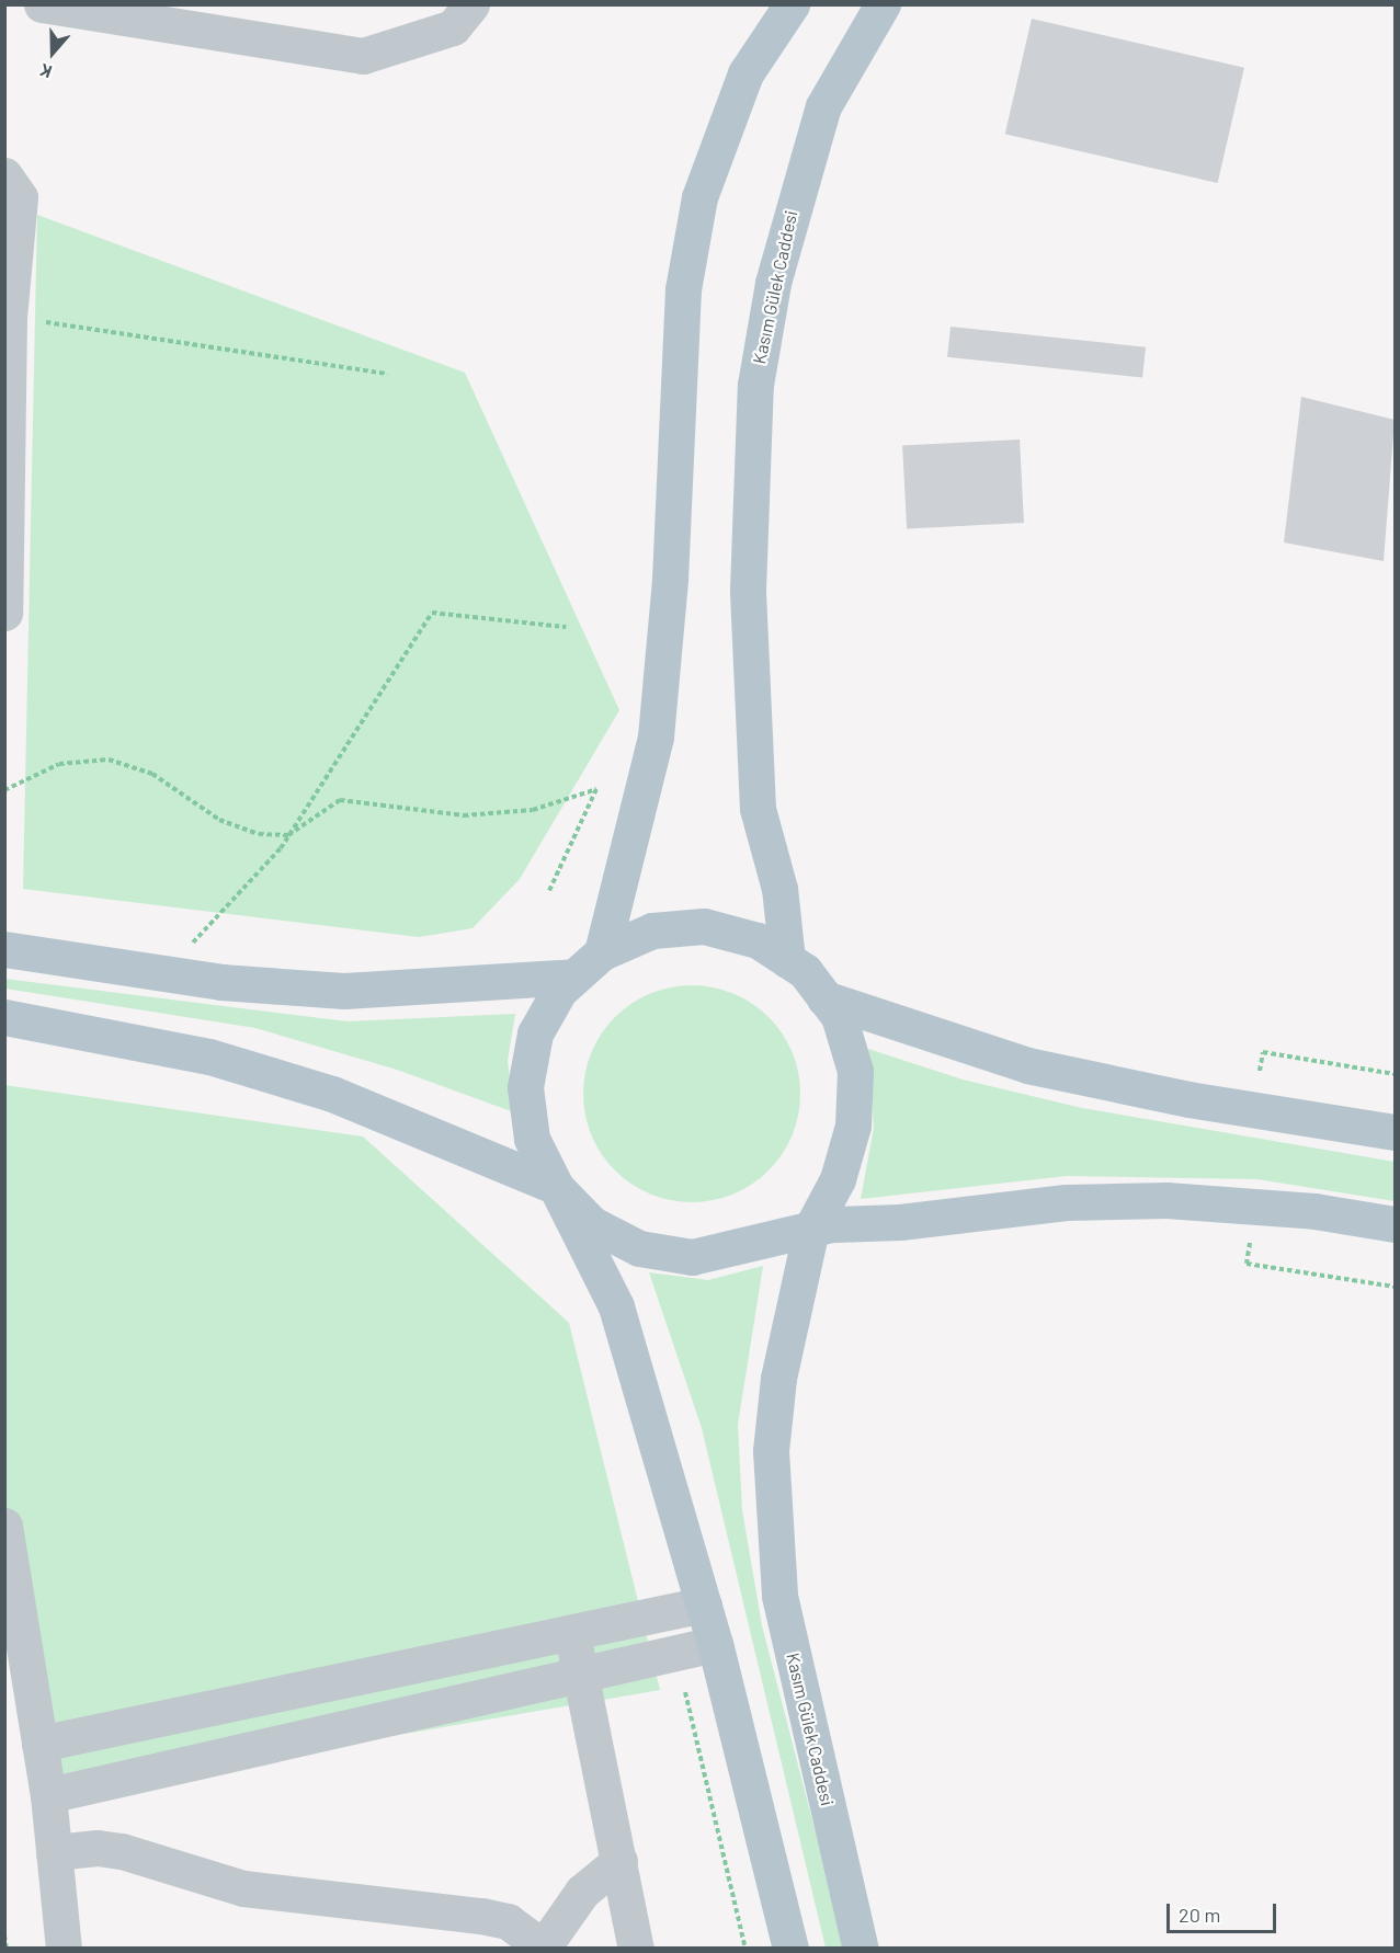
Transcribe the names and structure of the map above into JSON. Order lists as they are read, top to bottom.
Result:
{
  "streets": {
    "main road": ["Kasım Gülek Caddesi"]
  },
  "scale_bar": "20 m",
  "north": "bottom"
}
